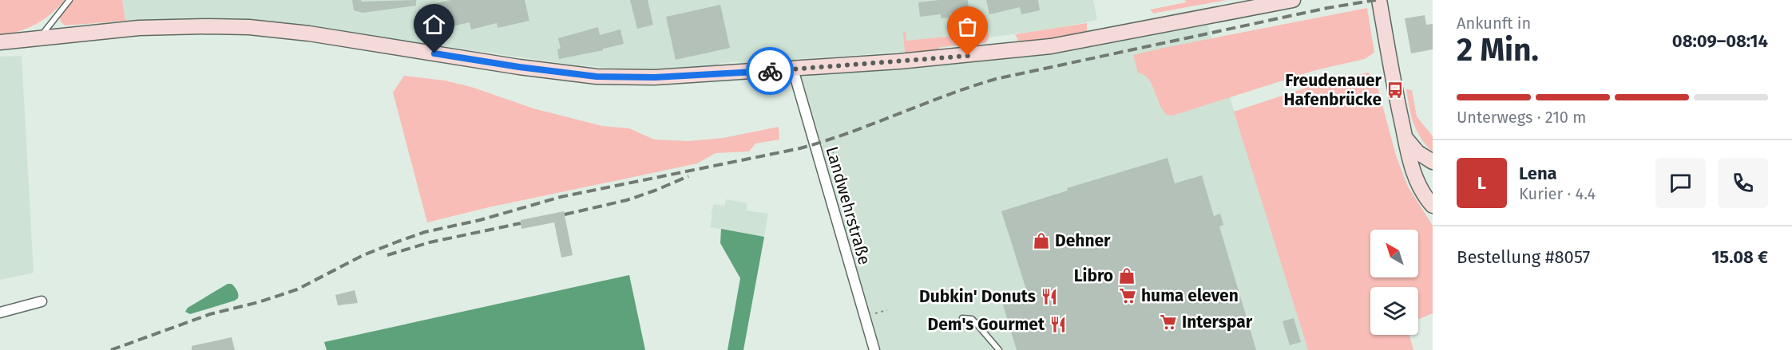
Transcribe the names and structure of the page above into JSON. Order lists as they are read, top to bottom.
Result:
{
  "streets": {
    "street": ["Landwehrstraße"]
  },
  "places": {
    "bus stop": ["Freudenauer Hafenbrücke"],
    "shop": ["Dehner", "Libro"],
    "supermarket": ["huma eleven", "Interspar"],
    "restaurant": ["Dubkin' Donuts", "Dem's Gourmet"]
  },
  "north": "top left",
  "page": {
    "heading": ["2 Min.", "Ankunft in", "08:09–08:14"],
    "panel": [
      "Lena",
      "Kurier · 4.4",
      "Bestellung #8057",
      "15.08 €"
    ],
    "bar": "Unterwegs · 210 m",
    "round": "L"
  }
}
